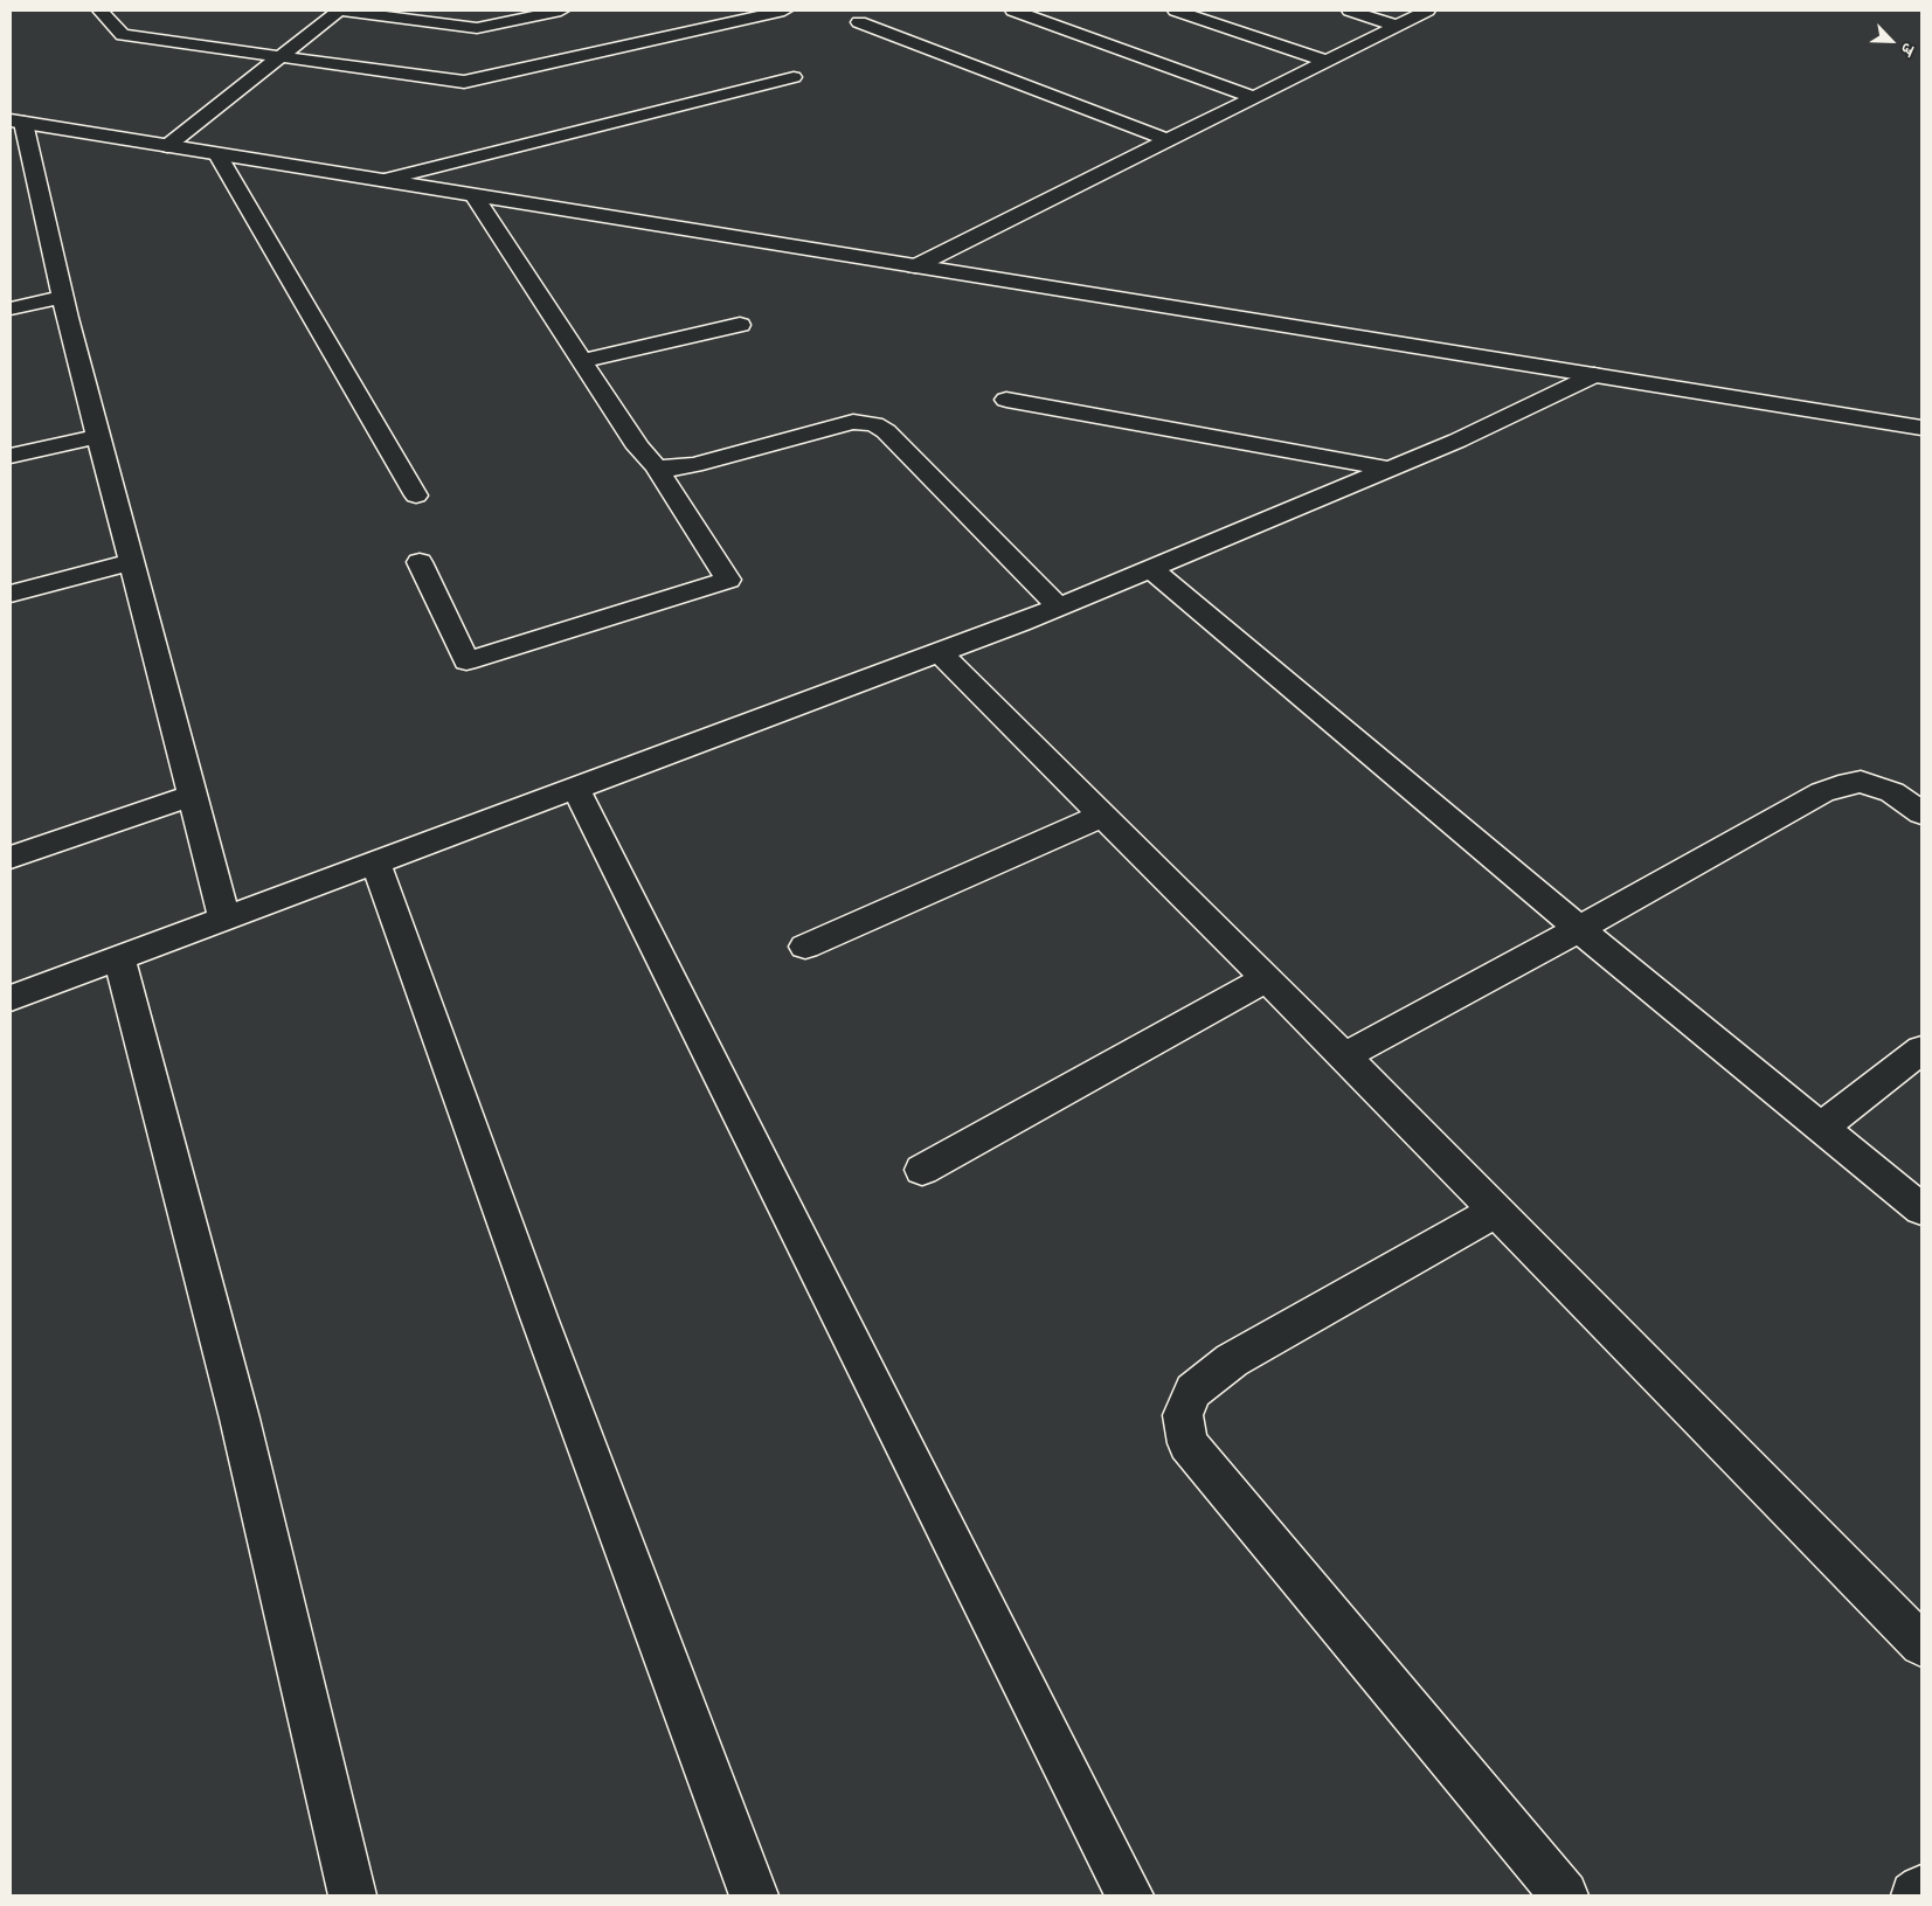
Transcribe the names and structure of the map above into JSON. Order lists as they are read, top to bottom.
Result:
{
  "north": "bottom right"
}
